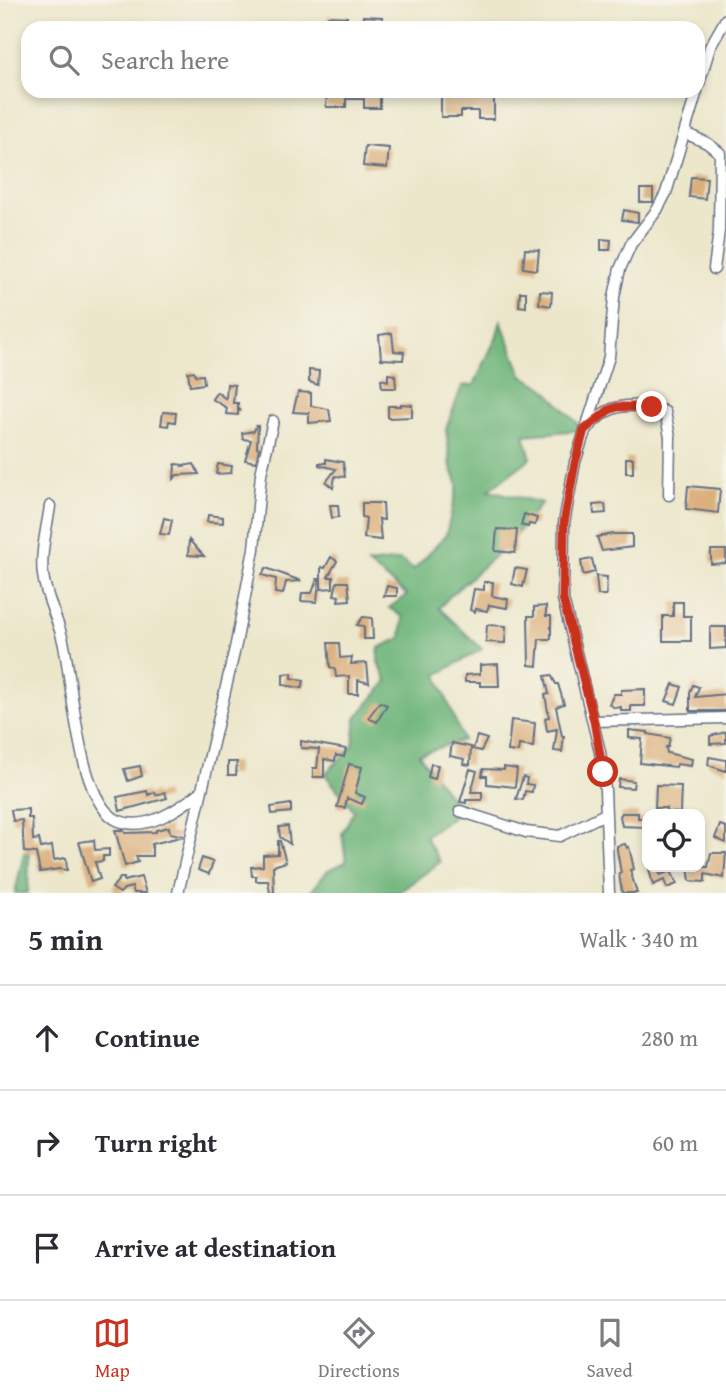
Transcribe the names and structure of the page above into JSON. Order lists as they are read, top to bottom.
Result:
{
  "page": {
    "search": "Search here",
    "heading": ["5 min", "Walk · 340 m"],
    "list": [
      ["Continue", "280 m"],
      ["Turn right", "60 m"],
      "Arrive at destination"
    ],
    "nav": ["Map", "Directions", "Saved"]
  }
}
